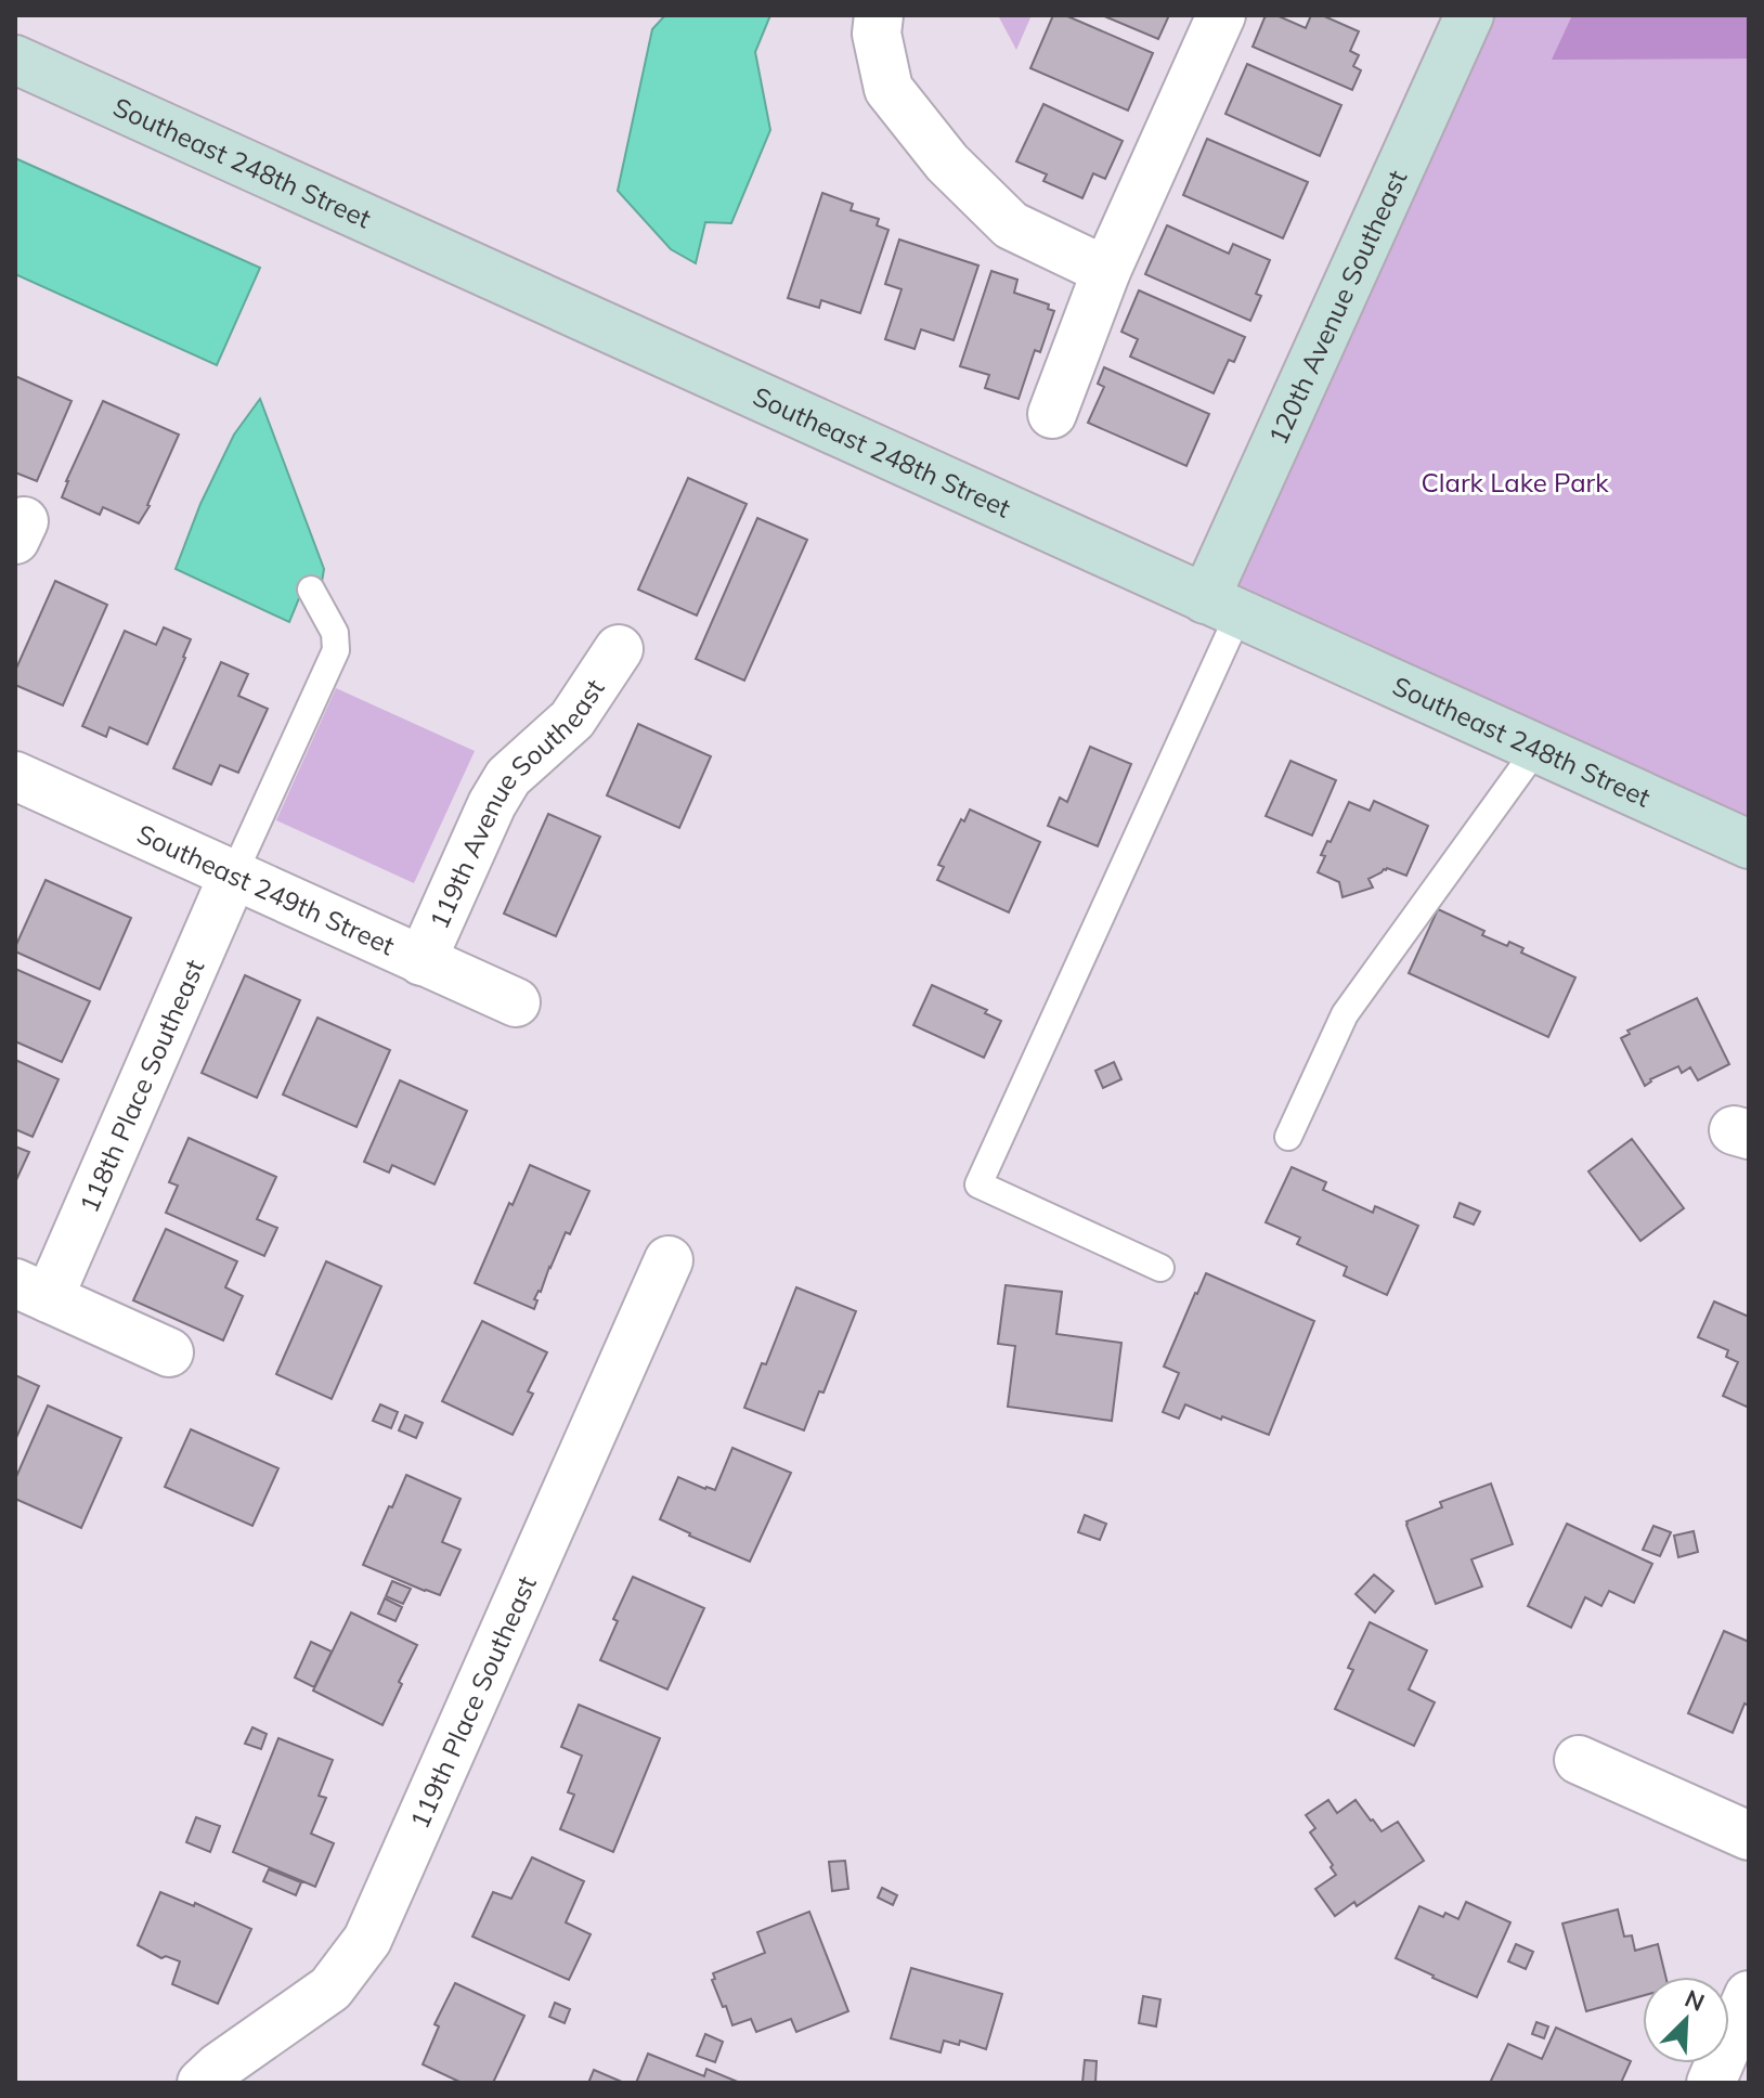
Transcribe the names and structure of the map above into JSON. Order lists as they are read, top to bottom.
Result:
{
  "streets": {
    "street": [
      "Southeast 248th Street",
      "120th Avenue Southeast",
      "119th Avenue Southeast",
      "Southeast 249th Street",
      "118th Place Southeast",
      "119th Place Southeast"
    ]
  },
  "crossings": [
    ["Southeast 248th Street", "120th Avenue Southeast"],
    ["119th Avenue Southeast", "Southeast 249th Street"],
    ["Southeast 249th Street", "118th Place Southeast"]
  ],
  "parks": ["Clark Lake Park"],
  "north": "top right"
}
